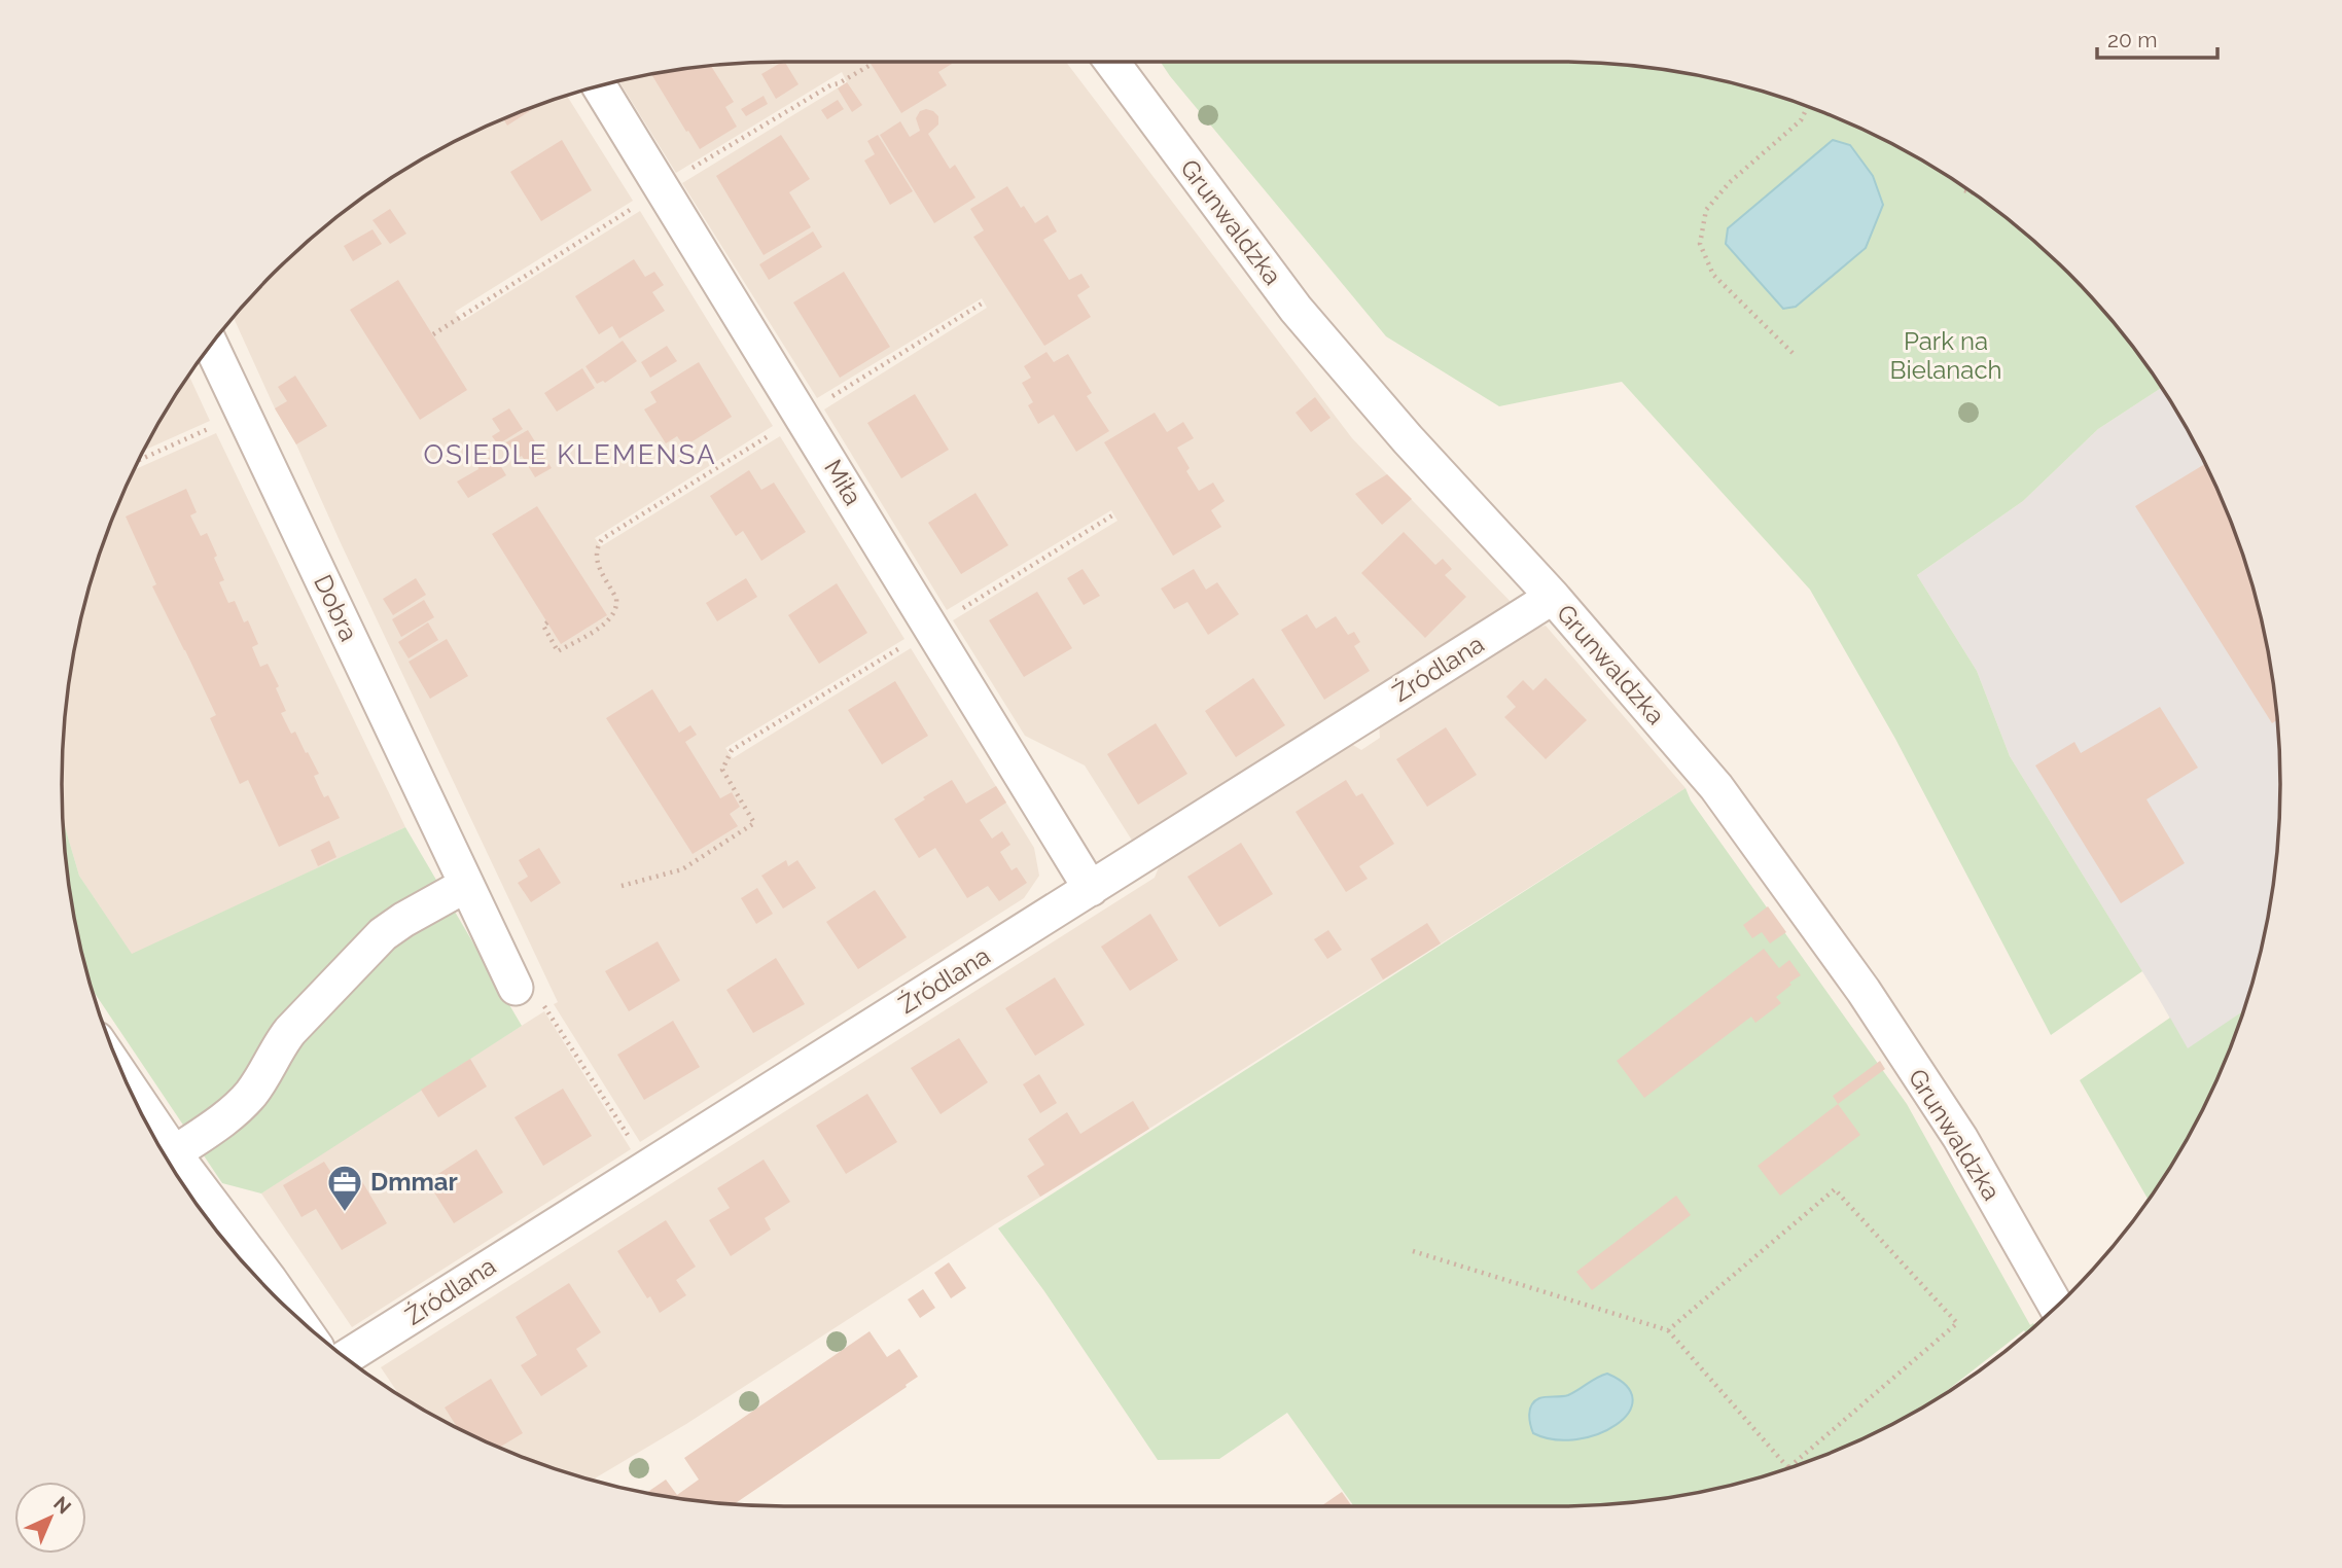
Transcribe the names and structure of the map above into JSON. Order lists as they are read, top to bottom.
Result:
{
  "streets": {
    "street": [
      "Grunwaldzka",
      "Miła",
      "Dobra",
      "Źródlana"
    ]
  },
  "crossings": [
    ["Grunwaldzka", "Źródlana"],
    ["Miła", "Źródlana"]
  ],
  "districts": ["OSIEDLE KLEMENSA"],
  "parks": ["Park na Bielanach"],
  "places": {
    "office": ["Dmmar"]
  },
  "scale_bar": "20 m",
  "north": "top right"
}
